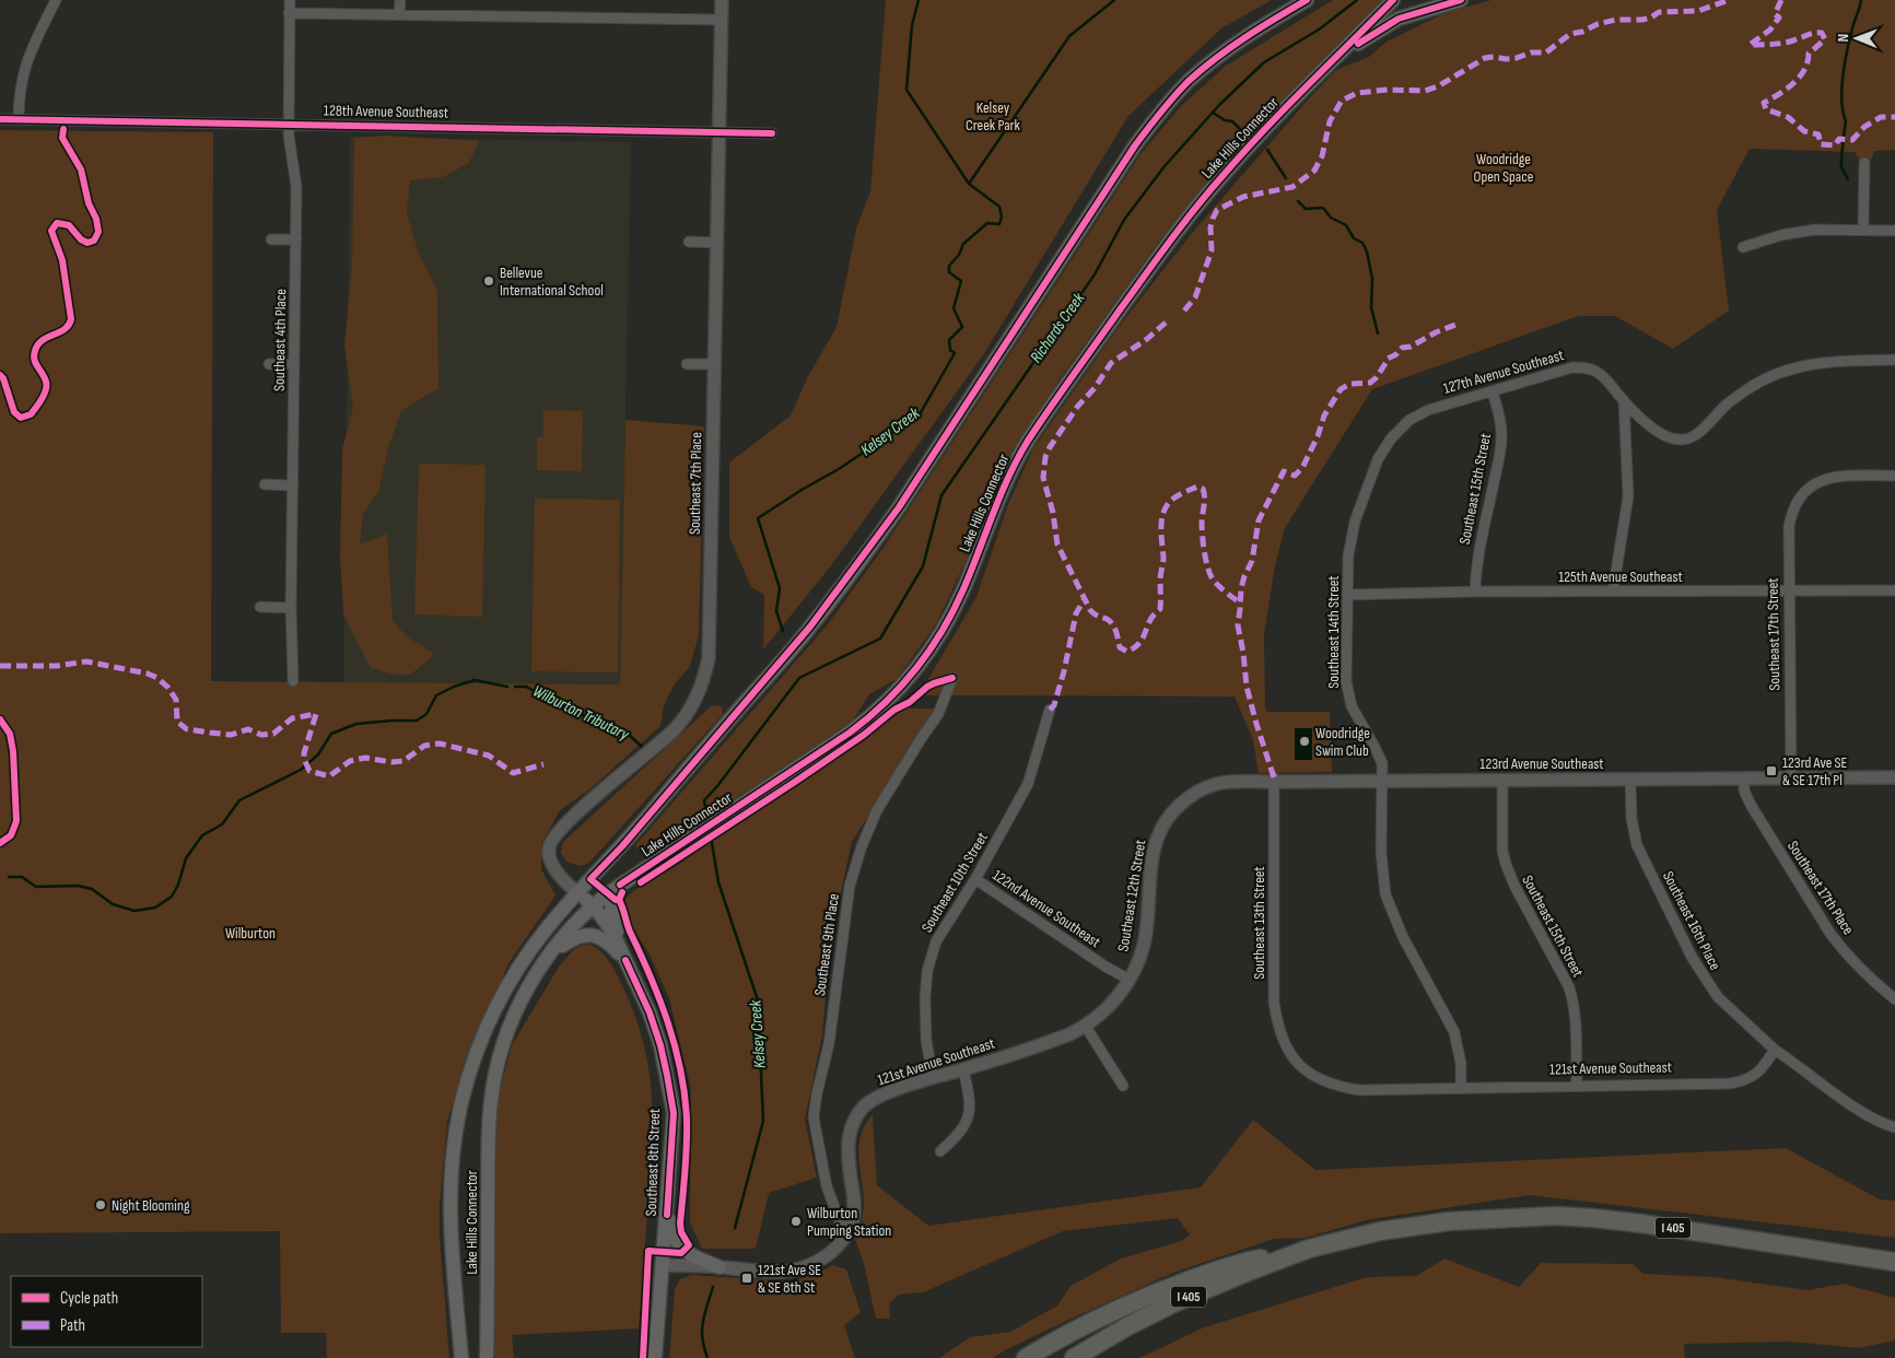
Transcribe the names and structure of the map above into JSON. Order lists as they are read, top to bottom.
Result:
{
  "streets": {
    "highway": ["I 405"],
    "main road": ["Lake Hills Connector", "Southeast 8th Street"],
    "street": [
      "128th Avenue Southeast",
      "Southeast 4th Place",
      "127th Avenue Southeast",
      "Southeast 7th Place",
      "Southeast 15th Street",
      "125th Avenue Southeast",
      "Southeast 14th Street",
      "Southeast 17th Street",
      "123rd Avenue Southeast",
      "Southeast 10th Street",
      "Southeast 17th Place",
      "Southeast 12th Street",
      "122nd Avenue Southeast",
      "Southeast 16th Place",
      "Southeast 13th Street",
      "Southeast 9th Place",
      "121st Avenue Southeast"
    ]
  },
  "crossings": [
    ["128th Avenue Southeast", "Southeast 4th Place"],
    ["128th Avenue Southeast", "Southeast 7th Place"],
    ["Lake Hills Connector", "Southeast 7th Place"],
    ["Lake Hills Connector", "Southeast 8th Street"],
    ["127th Avenue Southeast", "Southeast 15th Street"],
    ["127th Avenue Southeast", "Southeast 14th Street"],
    ["Southeast 7th Place", "Southeast 8th Street"],
    ["Southeast 15th Street", "125th Avenue Southeast"],
    ["Southeast 15th Street", "123rd Avenue Southeast"],
    ["Southeast 15th Street", "121st Avenue Southeast"],
    ["125th Avenue Southeast", "Southeast 14th Street"],
    ["125th Avenue Southeast", "Southeast 17th Street"],
    ["Southeast 14th Street", "123rd Avenue Southeast"],
    ["Southeast 14th Street", "121st Avenue Southeast"],
    ["Southeast 17th Street", "123rd Avenue Southeast"],
    ["123rd Avenue Southeast", "Southeast 17th Place"],
    ["123rd Avenue Southeast", "Southeast 12th Street"],
    ["123rd Avenue Southeast", "Southeast 16th Place"],
    ["123rd Avenue Southeast", "Southeast 13th Street"],
    ["Southeast 10th Street", "122nd Avenue Southeast"],
    ["Southeast 10th Street", "121st Avenue Southeast"],
    ["Southeast 12th Street", "122nd Avenue Southeast"],
    ["Southeast 12th Street", "121st Avenue Southeast"],
    ["122nd Avenue Southeast", "121st Avenue Southeast"],
    ["Southeast 16th Place", "121st Avenue Southeast"],
    ["Southeast 13th Street", "121st Avenue Southeast"],
    ["Southeast 9th Place", "121st Avenue Southeast"],
    ["121st Avenue Southeast", "Southeast 8th Street"]
  ],
  "water": ["Richards Creek", "Kelsey Creek", "Wilburton Tributary"],
  "parks": ["Kelsey Creek Park", "Woodridge Open Space", "Wilburton"],
  "places": {
    "other": [
      "Bellevue International School",
      "Woodridge Swim Club",
      "Night Blooming",
      "Wilburton Pumping Station"
    ],
    "transit": ["123rd Ave SE & SE 17th Pl", "121st Ave SE & SE 8th St"]
  },
  "legend": ["Cycle path", "Path"],
  "north": "left"
}
